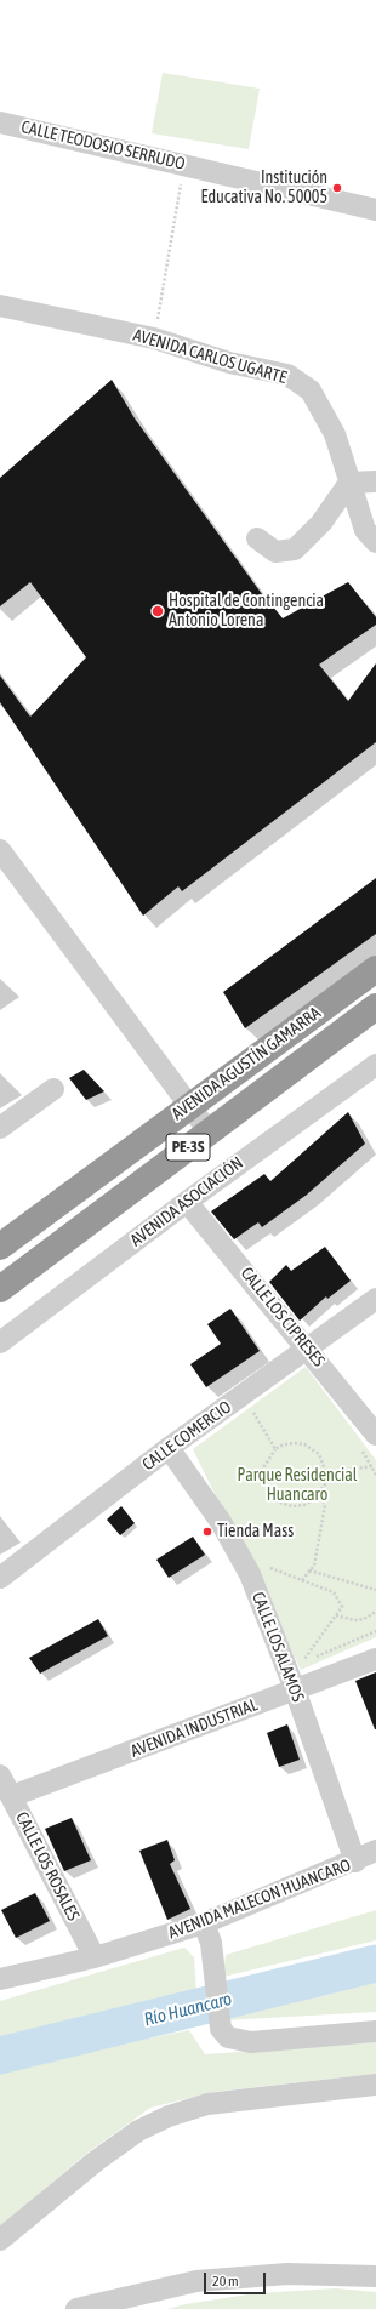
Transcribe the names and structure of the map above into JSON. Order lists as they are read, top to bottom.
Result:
{
  "streets": {
    "highway": ["AVENIDA AGUSTÍN GAMARRA", "PE-3S"],
    "street": [
      "CALLE TEODOSIO SERRUDO",
      "AVENIDA CARLOS UGARTE",
      "AVENIDA ASOCIACIÓN",
      "CALLE LOS CIPRESES",
      "CALLE COMERCIO",
      "CALLE LOS ALAMOS",
      "AVENIDA INDUSTRIAL",
      "CALLE LOS ROSALES",
      "AVENIDA MALECON HUANCARO"
    ]
  },
  "crossings": [
    ["AVENIDA ASOCIACIÓN", "CALLE LOS CIPRESES"],
    ["CALLE LOS CIPRESES", "CALLE COMERCIO"],
    ["CALLE COMERCIO", "CALLE LOS ALAMOS"],
    ["CALLE LOS ALAMOS", "AVENIDA INDUSTRIAL"],
    ["CALLE LOS ALAMOS", "AVENIDA MALECON HUANCARO"],
    ["AVENIDA INDUSTRIAL", "CALLE LOS ROSALES"],
    ["CALLE LOS ROSALES", "AVENIDA MALECON HUANCARO"]
  ],
  "water": ["Río Huancaro"],
  "parks": ["Parque Residencial Huancaro"],
  "places": ["Institución Educativa No. 50005", "Hospital de Contingencia Antonio Lorena", "Tienda Mass"],
  "scale_bar": "20 m"
}
